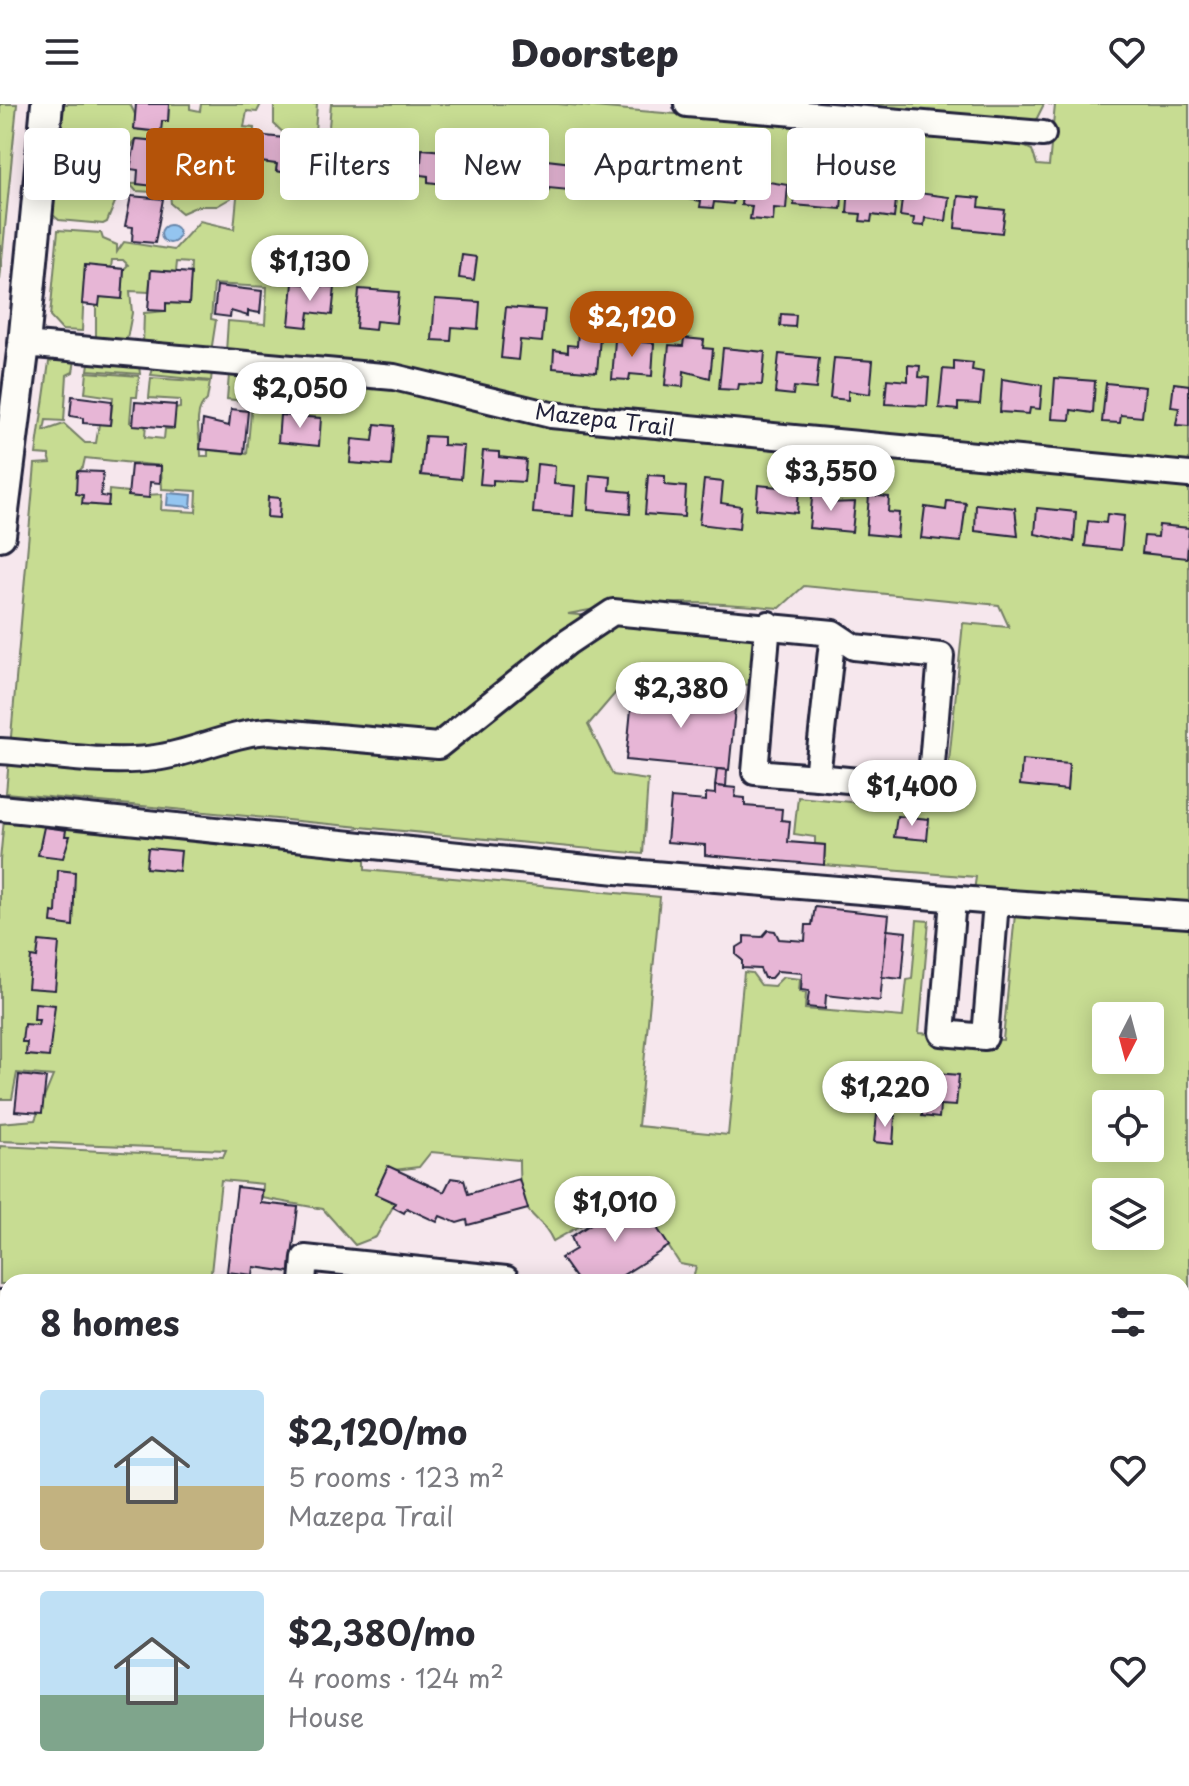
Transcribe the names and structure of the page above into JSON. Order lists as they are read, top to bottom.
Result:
{
  "streets": {
    "street": ["Mazepa Trail"]
  },
  "north": "bottom",
  "page": {
    "header": "Doorstep",
    "chip": [
      "Buy",
      "Rent",
      "Filters",
      "New",
      "Apartment",
      "House"
    ],
    "price": [
      "$1,130",
      "$2,120",
      "$2,050",
      "$3,550",
      "$2,380",
      "$1,400",
      "$1,220",
      "$1,010"
    ],
    "heading": "8 homes",
    "list": [
      {
        "name": "$2,120/mo",
        "note": "5 rooms · 123 m² · Mazepa Trail"
      },
      {
        "name": "$2,380/mo",
        "note": "4 rooms · 124 m² · House"
      }
    ]
  }
}
